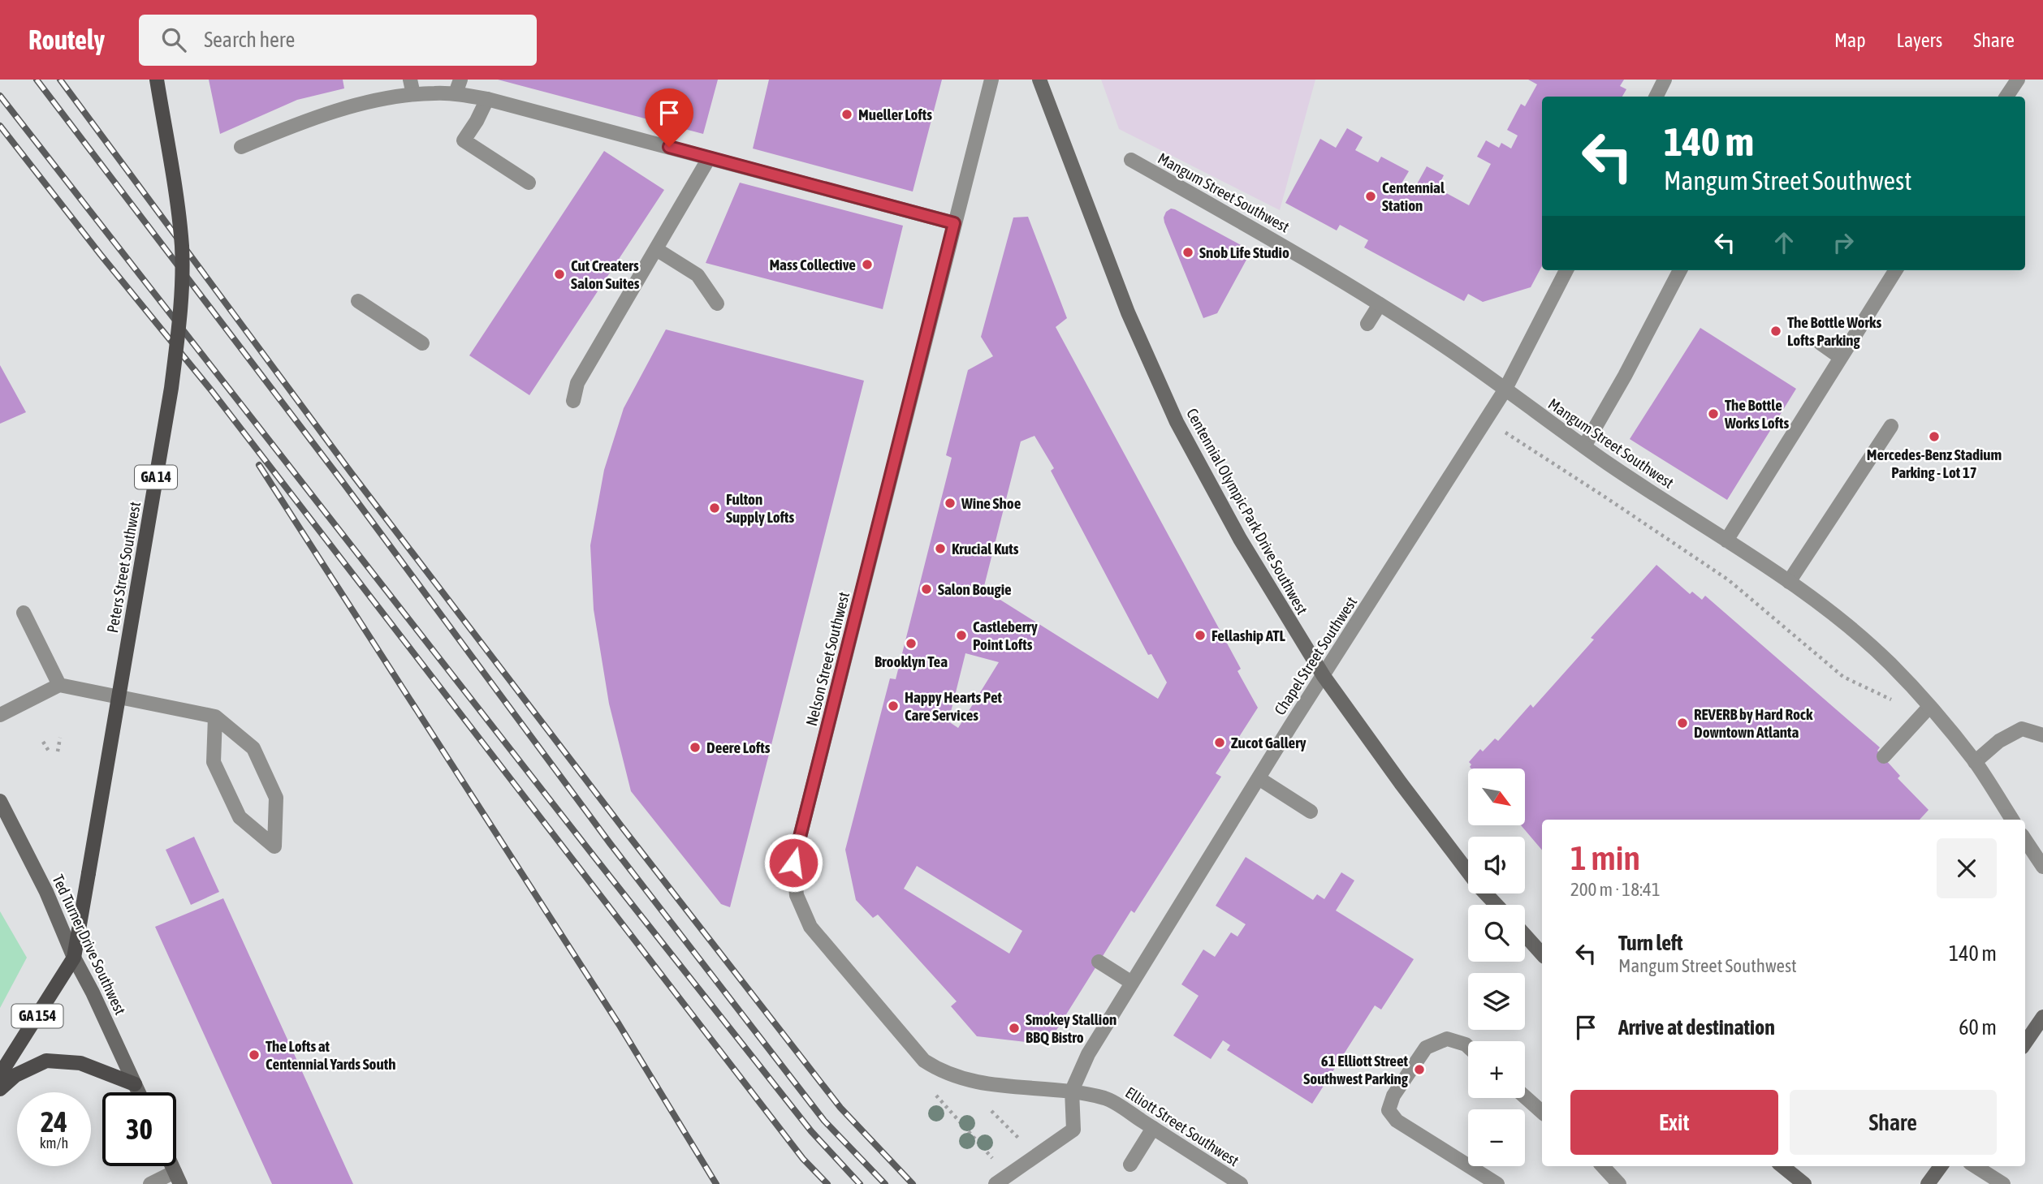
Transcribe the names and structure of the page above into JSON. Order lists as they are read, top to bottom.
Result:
{
  "streets": {
    "main road": ["GA 14", "Peters Street Southwest", "GA 154"],
    "street": [
      "Mangum Street Southwest",
      "Centennial Olympic Park Drive Southwest",
      "Chapel Street Southwest",
      "Nelson Street Southwest",
      "Ted Turner Drive Southwest",
      "Elliott Street Southwest"
    ]
  },
  "crossings": [
    ["Mangum Street Southwest", "Chapel Street Southwest"],
    ["Centennial Olympic Park Drive Southwest", "Chapel Street Southwest"],
    ["Peters Street Southwest", "Ted Turner Drive Southwest"],
    ["Peters Street Southwest", "GA 154"],
    ["Chapel Street Southwest", "Nelson Street Southwest"],
    ["Chapel Street Southwest", "Elliott Street Southwest"],
    ["Nelson Street Southwest", "Elliott Street Southwest"],
    ["Ted Turner Drive Southwest", "GA 154"]
  ],
  "places": [
    "Mueller Lofts",
    "Centennial Station",
    "Snob Life Studio",
    "Mass Collective",
    "Cut Creaters Salon Suites",
    "The Bottle Works Lofts Parking",
    "The Bottle Works Lofts",
    "Mercedes-Benz Stadium Parking - Lot 17",
    "Wine Shoe",
    "Fulton Supply Lofts",
    "Krucial Kuts",
    "Salon Bougie",
    "Castleberry Point Lofts",
    "Fellaship ATL",
    "Brooklyn Tea",
    "Happy Hearts Pet Care Services",
    "REVERB by Hard Rock Downtown Atlanta",
    "Zucot Gallery",
    "Deere Lofts",
    "Smokey Stallion BBQ Bistro",
    "The Lofts at Centennial Yards South",
    "61 Elliott Street Southwest Parking"
  ],
  "north": "bottom right",
  "page": {
    "header": "Routely",
    "search": "Search here",
    "nav": ["Map", "Layers", "Share"],
    "turn": ["140 m", "Mangum Street Southwest"],
    "map_buttons": ["+", "−"],
    "heading": ["1 min", "200 m · 18:41"],
    "list": [
      {
        "name": "Turn left",
        "note": "Mangum Street Southwest",
        "value": "140 m"
      },
      {
        "name": "Arrive at destination",
        "value": "60 m"
      }
    ],
    "buttons": ["Exit", "Share"],
    "speed": "24 km/h",
    "limit": "30"
  }
}
